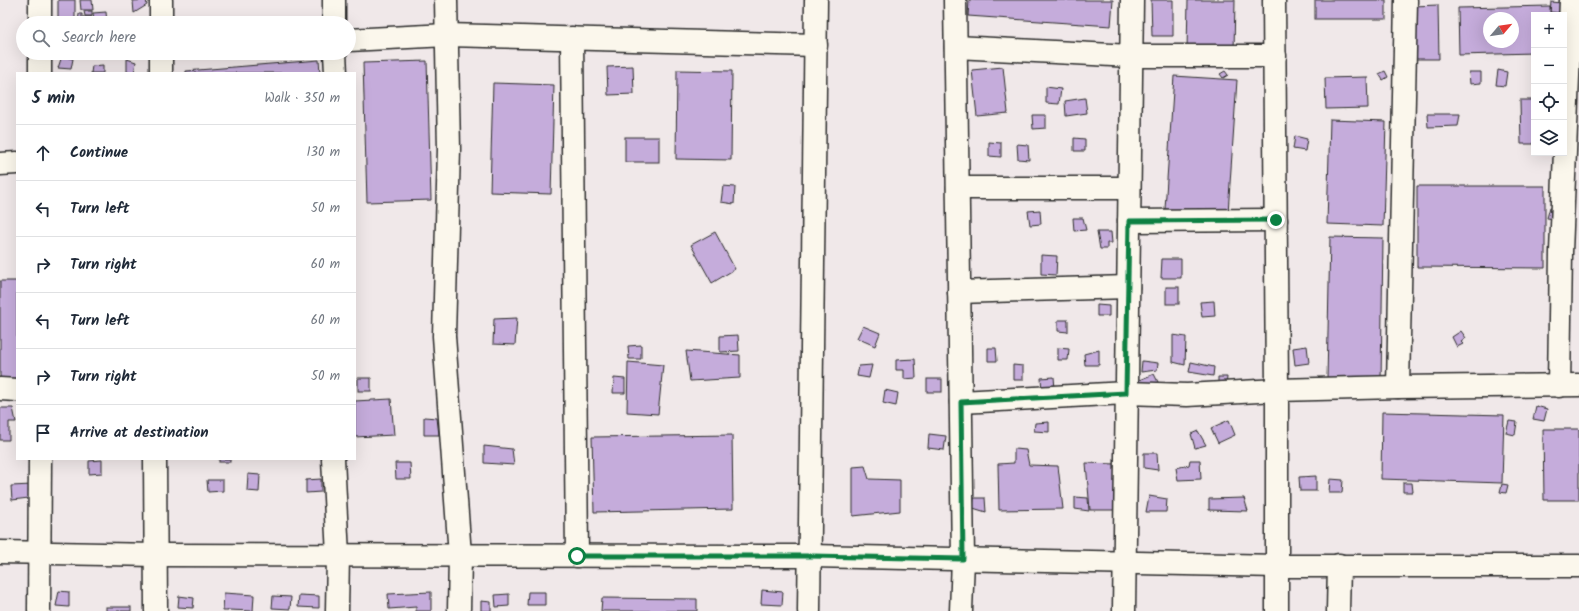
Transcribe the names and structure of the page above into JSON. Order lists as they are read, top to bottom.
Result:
{
  "north": "top right",
  "page": {
    "map_buttons": ["+", "−"],
    "search": "Search here",
    "heading": ["5 min", "Walk · 350 m"],
    "list": [
      ["Continue", "130 m"],
      ["Turn left", "50 m"],
      ["Turn right", "60 m"],
      ["Turn left", "60 m"],
      ["Turn right", "50 m"],
      "Arrive at destination"
    ]
  }
}
